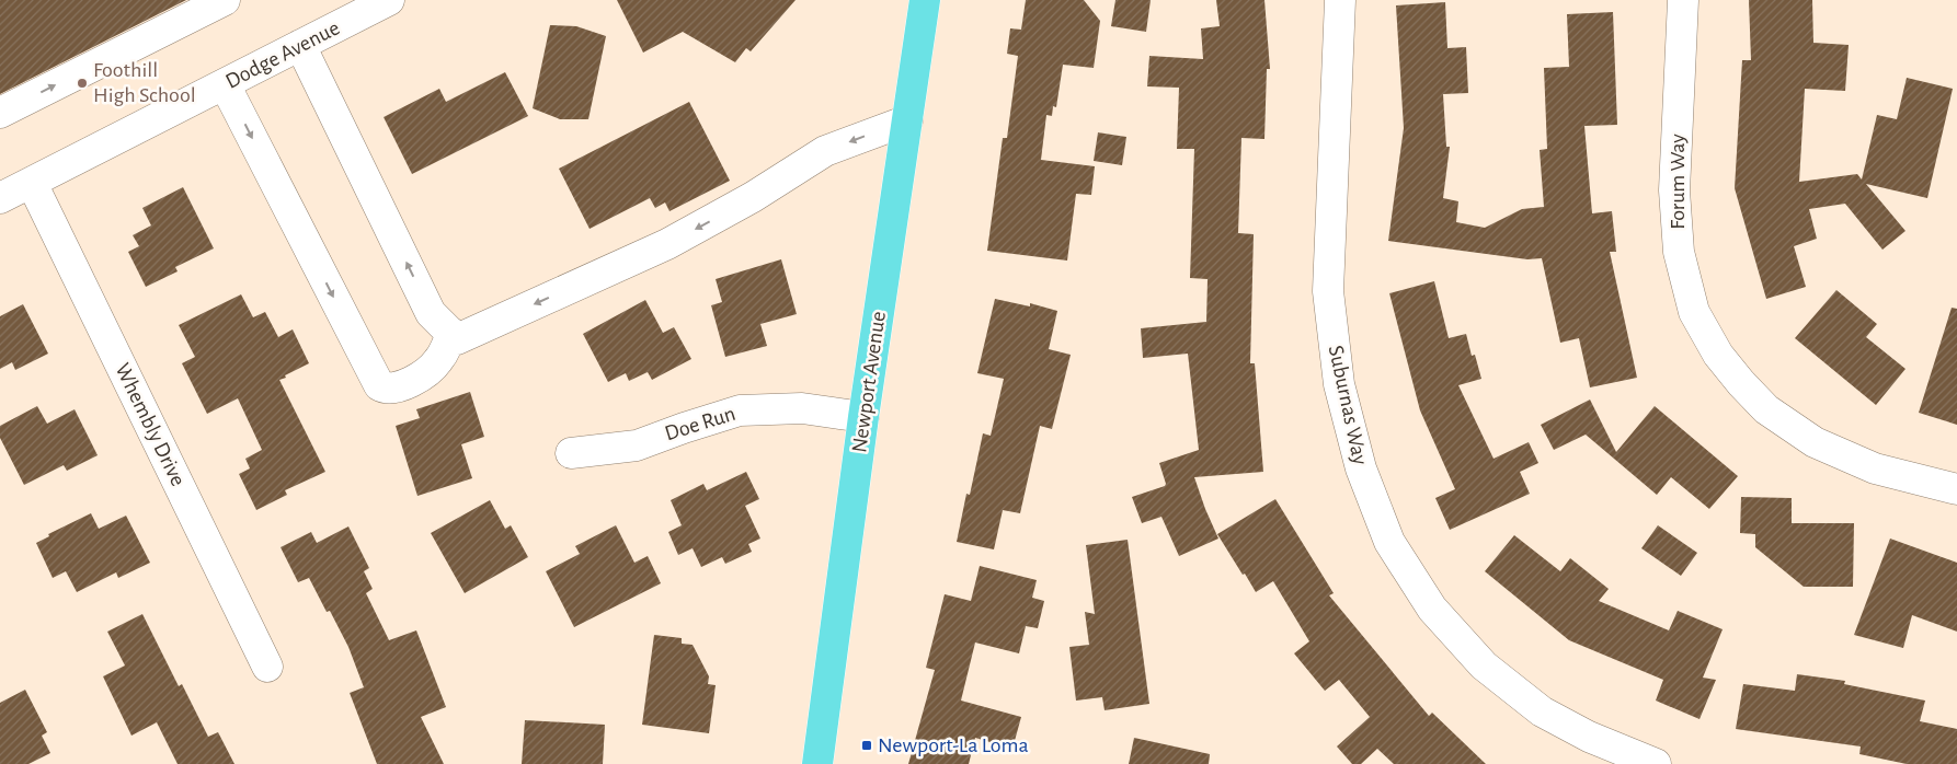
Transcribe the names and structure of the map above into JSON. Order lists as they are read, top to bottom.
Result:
{
  "streets": {
    "main road": ["Newport Avenue"],
    "street": [
      "Dodge Avenue",
      "Forum Way",
      "Suburnas Way",
      "Doe Run",
      "Whembly Drive"
    ]
  },
  "crossings": [
    ["Dodge Avenue", "Whembly Drive"],
    ["Newport Avenue", "Doe Run"]
  ],
  "places": {
    "other": ["Foothill High School"],
    "transit": ["Newport-La Loma"]
  }
}
